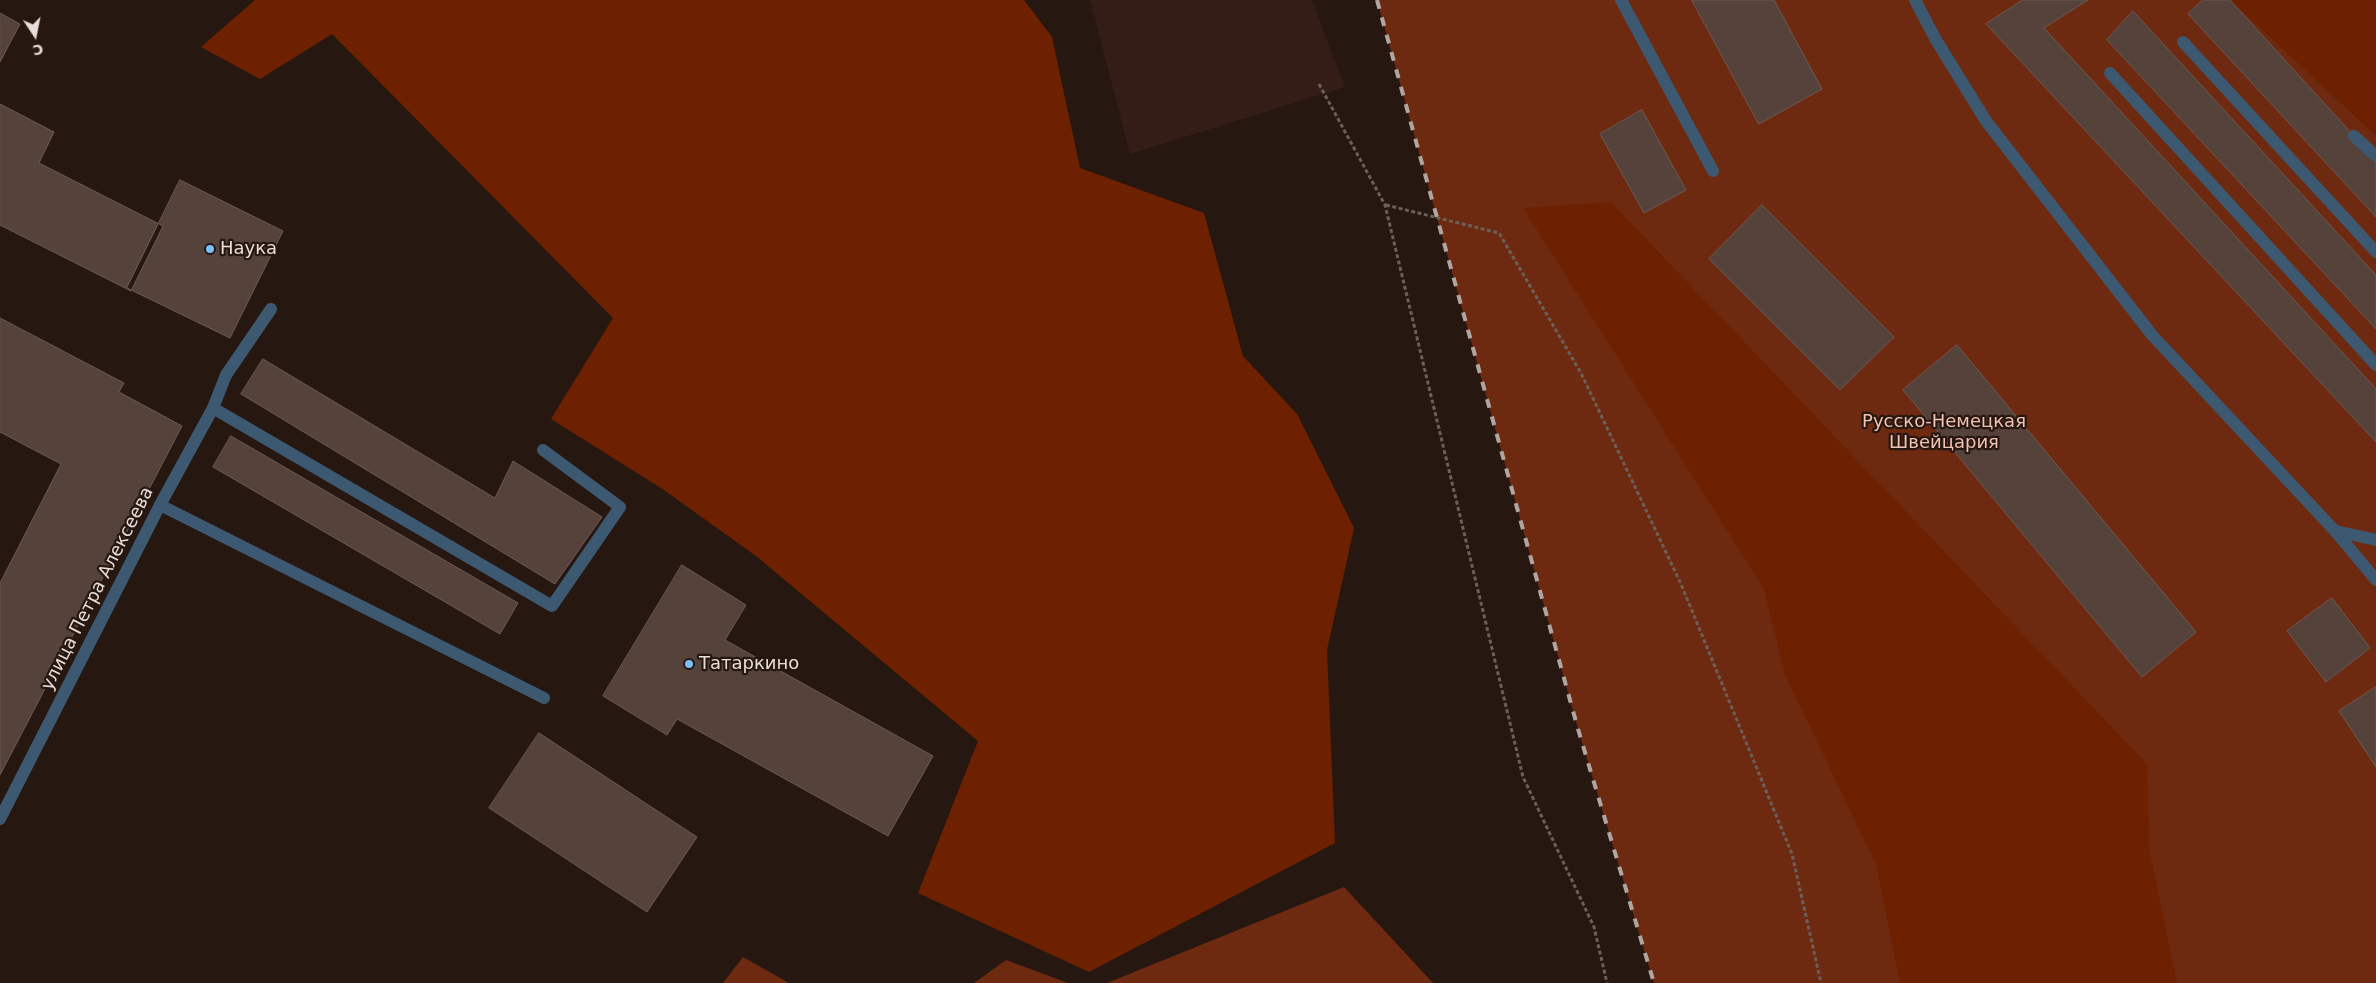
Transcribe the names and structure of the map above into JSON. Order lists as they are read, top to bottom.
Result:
{
  "streets": {
    "street": ["улица Петра Алексеева"]
  },
  "parks": ["Русско-Немецкая Швейцария"],
  "places": ["Наука", "Татаркино"],
  "north": "bottom"
}
